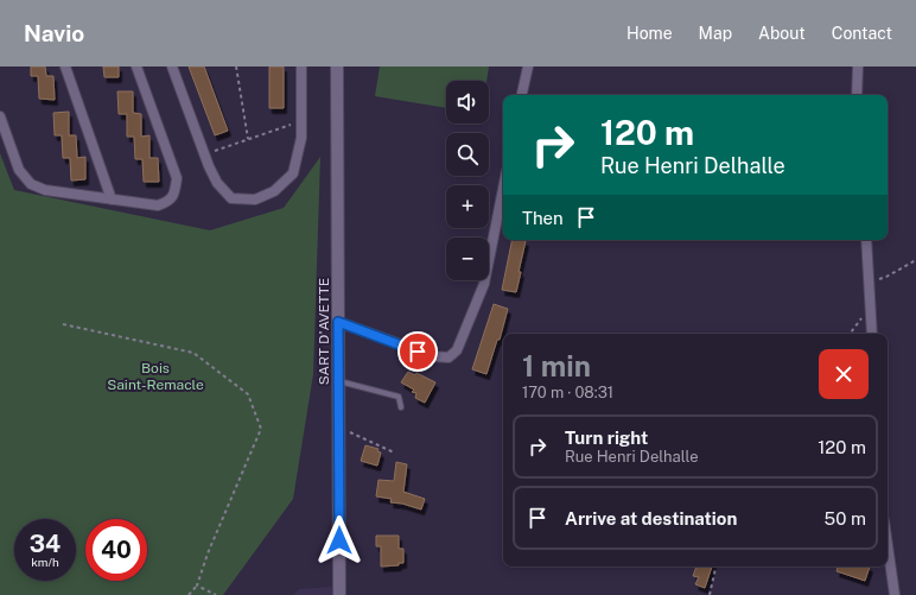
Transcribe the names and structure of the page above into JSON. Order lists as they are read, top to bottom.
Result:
{
  "streets": {
    "street": ["SART D'AVETTE"]
  },
  "parks": ["Bois Saint-Remacle"],
  "page": {
    "header": "Navio",
    "nav": [
      "Home",
      "Map",
      "About",
      "Contact"
    ],
    "map_buttons": ["+", "−"],
    "turn": ["120 m", "Rue Henri Delhalle"],
    "then": "Then",
    "heading": ["1 min", "170 m · 08:31"],
    "list": [
      {
        "name": "Turn right",
        "note": "Rue Henri Delhalle",
        "value": "120 m"
      },
      {
        "name": "Arrive at destination",
        "value": "50 m"
      }
    ],
    "speed": "34 km/h",
    "limit": "40"
  }
}
